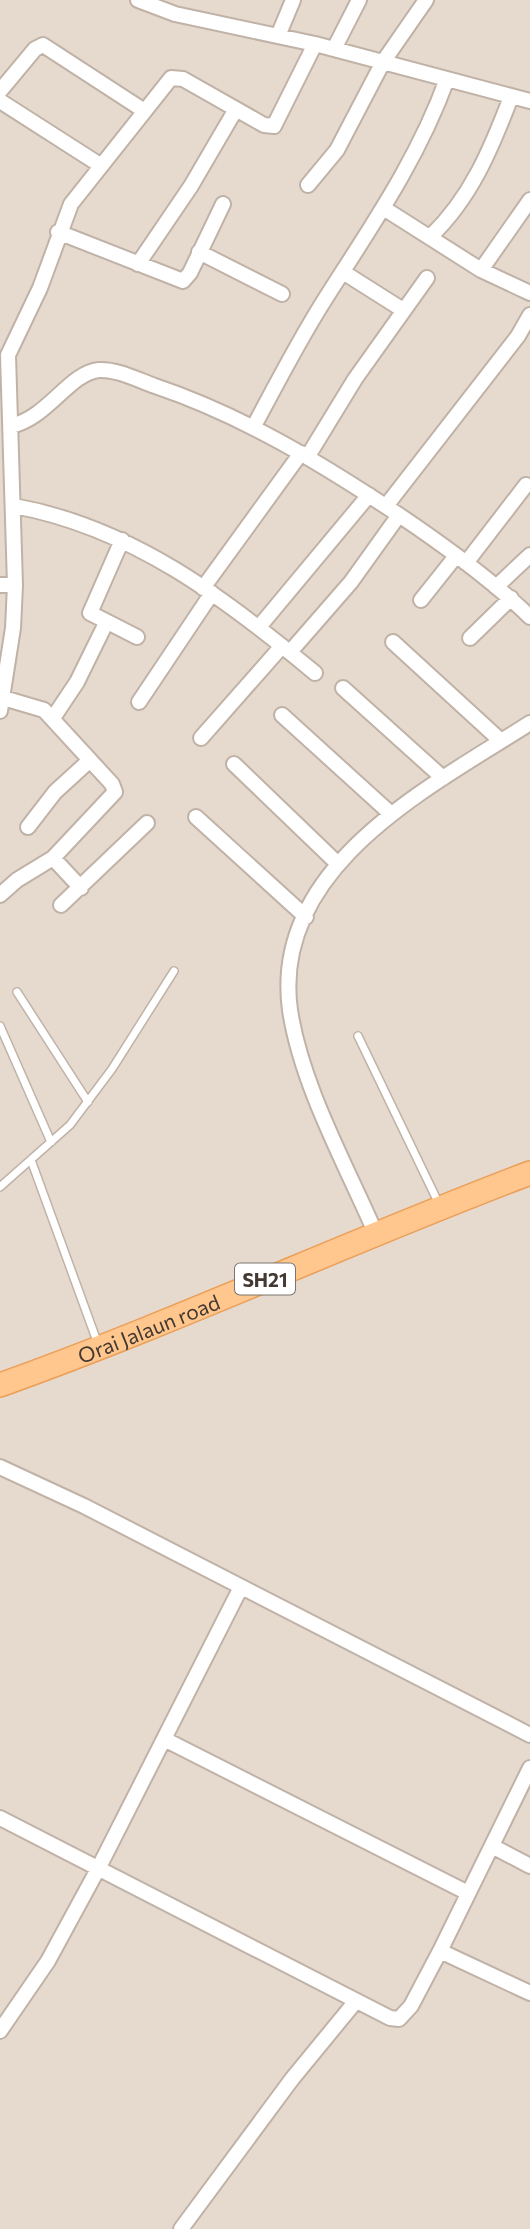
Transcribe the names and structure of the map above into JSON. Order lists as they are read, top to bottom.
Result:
{
  "streets": {
    "main road": ["SH21", "Orai Jalaun road"]
  }
}
